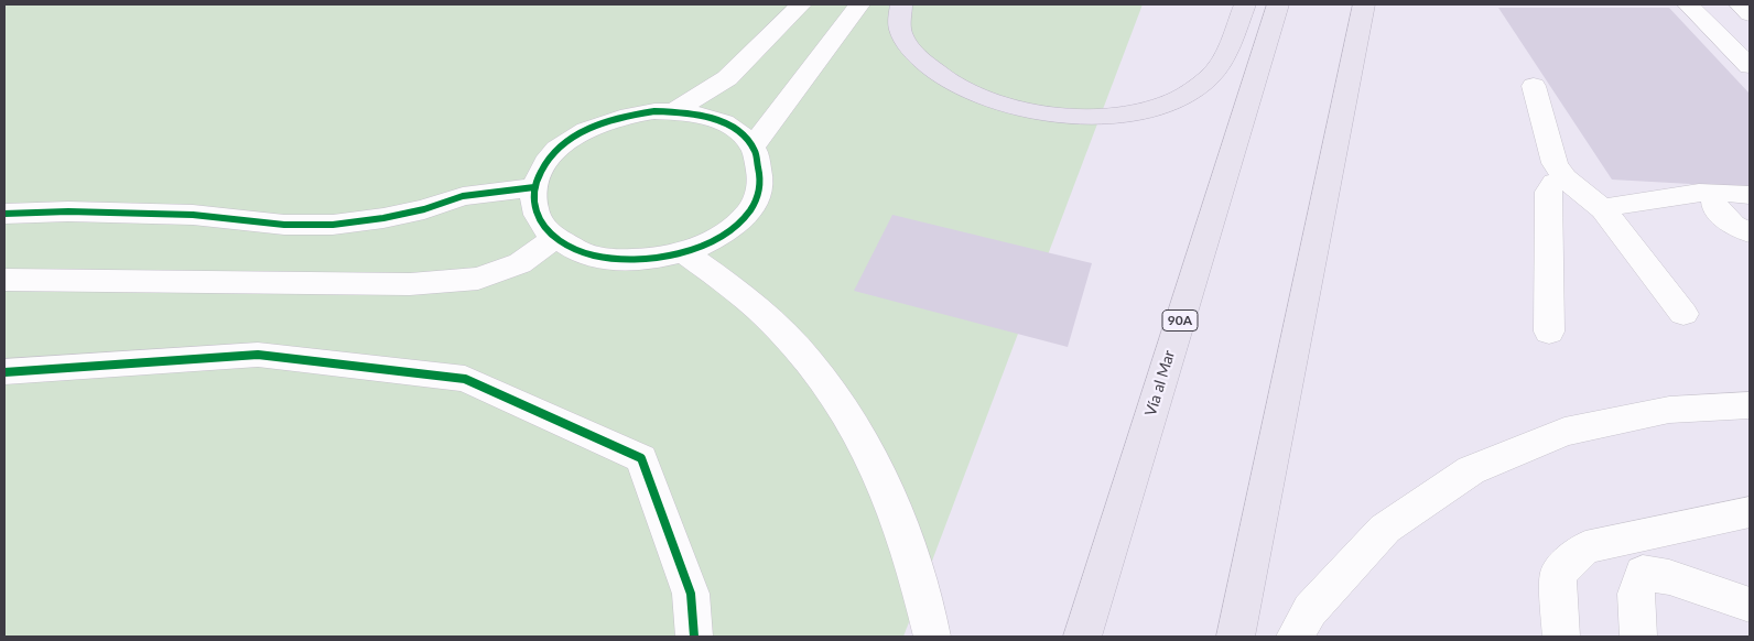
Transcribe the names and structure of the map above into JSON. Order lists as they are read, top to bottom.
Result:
{
  "streets": {
    "highway": ["90A", "Vía al Mar"]
  }
}
